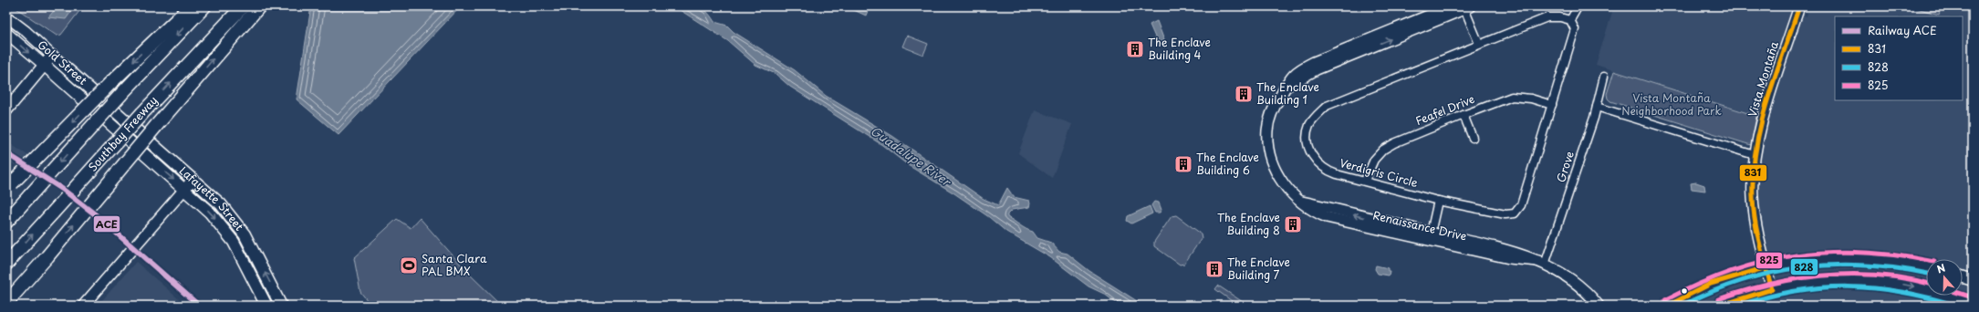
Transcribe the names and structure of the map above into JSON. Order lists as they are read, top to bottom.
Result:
{
  "streets": {
    "highway": ["Southbay Freeway"],
    "main road": ["Gold Street", "Lafayette Street"],
    "street": [
      "Vista Montaña",
      "Feafel Drive",
      "Grove",
      "Verdigris Circle",
      "Renaissance Drive"
    ]
  },
  "crossings": [
    ["Gold Street", "Lafayette Street"],
    ["Feafel Drive", "Verdigris Circle"],
    ["Grove", "Renaissance Drive"]
  ],
  "water": ["Guadalupe River"],
  "parks": ["Vista Montaña Neighborhood Park"],
  "places": {
    "building": [
      "The Enclave Building 4",
      "The Enclave Building 1",
      "The Enclave Building 6",
      "The Enclave Building 8",
      "The Enclave Building 7"
    ],
    "sports": ["Santa Clara PAL BMX"]
  },
  "lines": [
    "transit line 831",
    "rail line ACE",
    "transit line 825",
    "transit line 828"
  ],
  "legend": [
    "Railway ACE",
    "831",
    "828",
    "825"
  ],
  "north": "top"
}
